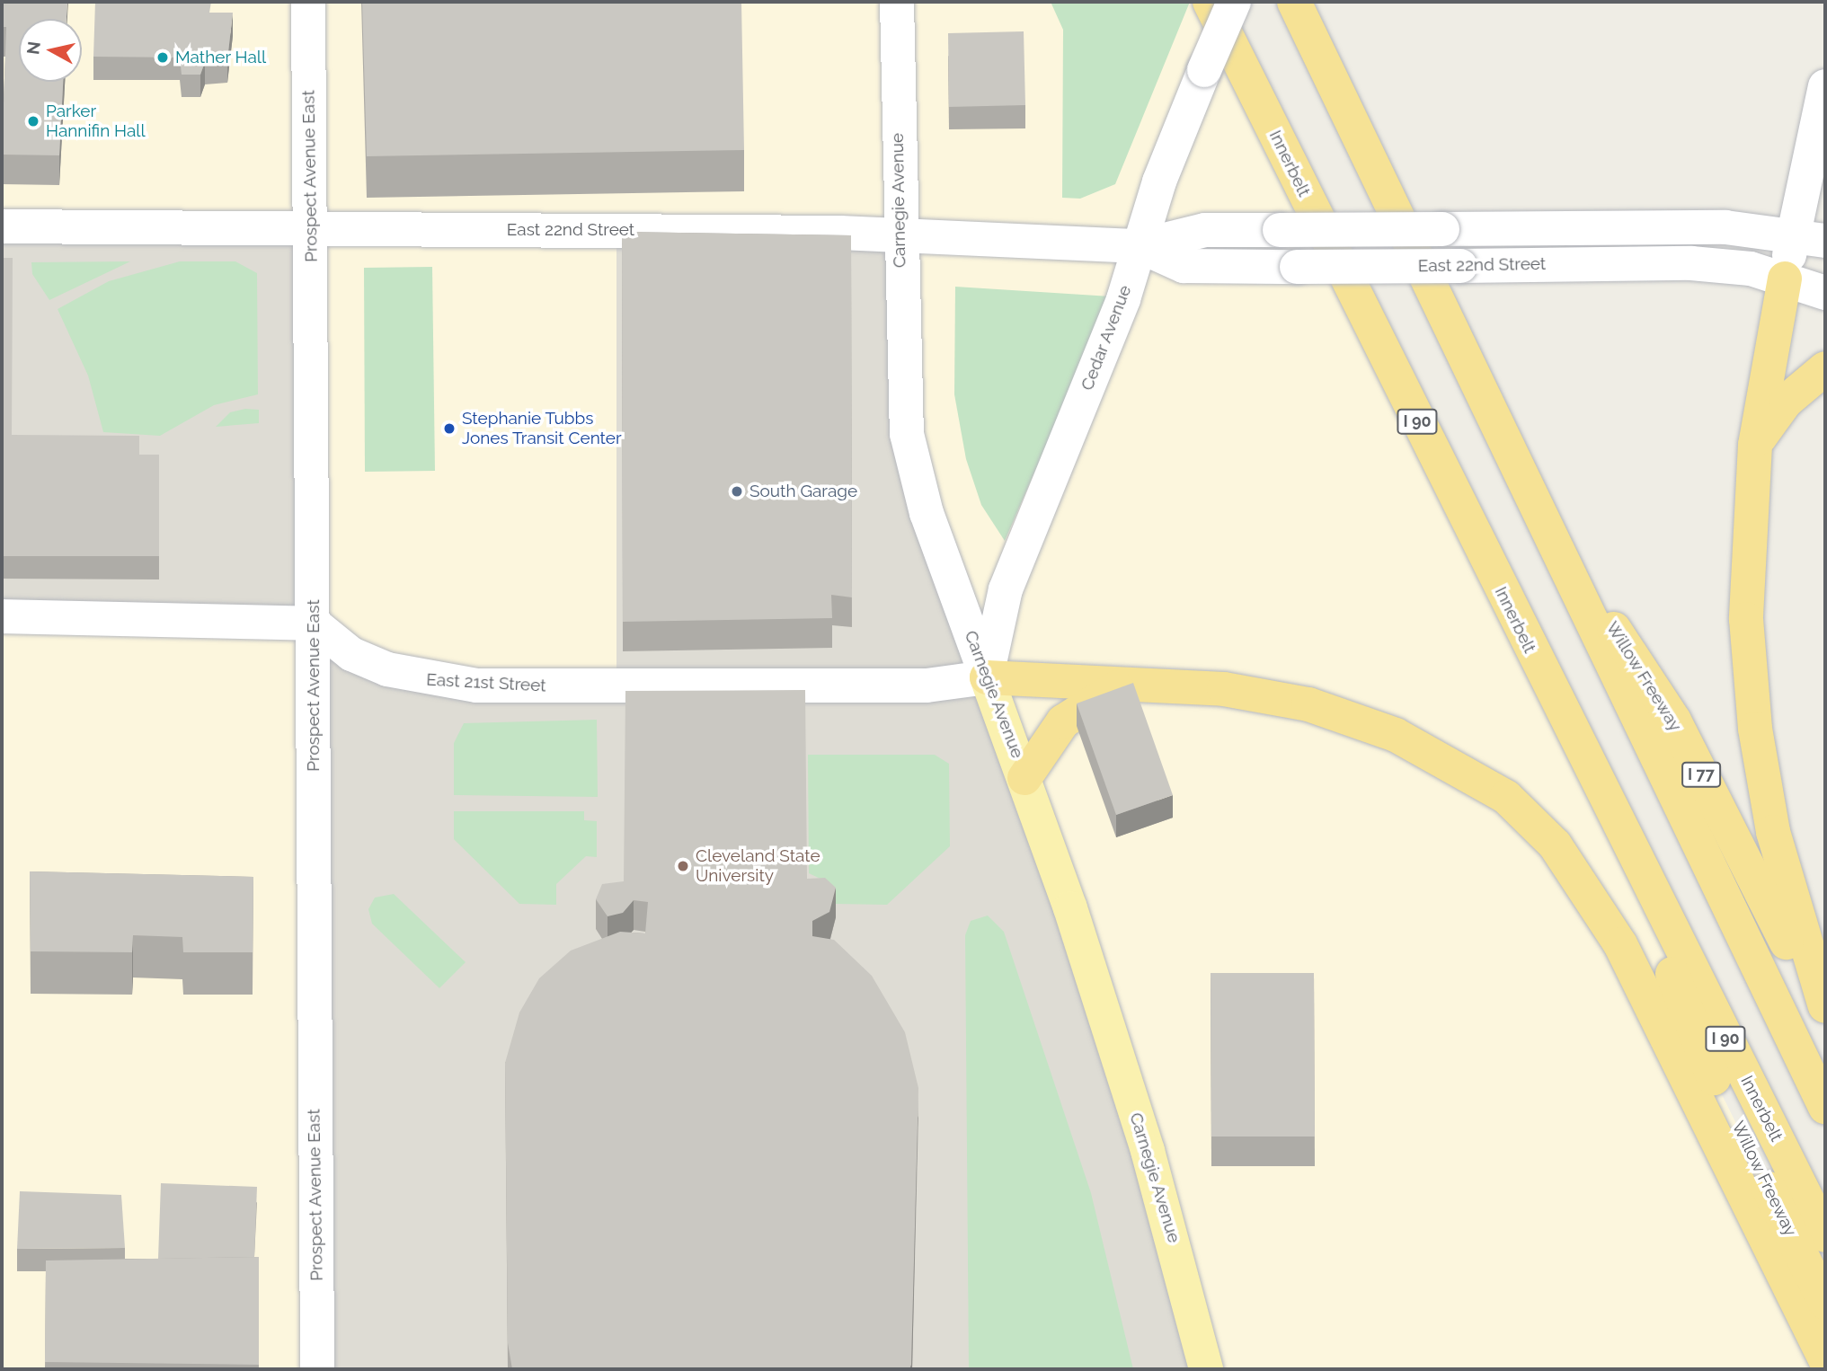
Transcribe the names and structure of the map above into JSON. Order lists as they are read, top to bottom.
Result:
{
  "streets": {
    "highway": [
      "Innerbelt",
      "I 90",
      "Willow Freeway",
      "I 77"
    ],
    "main road": ["Carnegie Avenue"],
    "street": [
      "Prospect Avenue East",
      "East 22nd Street",
      "Cedar Avenue",
      "East 21st Street"
    ]
  },
  "crossings": [
    ["Innerbelt", "Willow Freeway"],
    ["Prospect Avenue East", "East 22nd Street"],
    ["Prospect Avenue East", "East 21st Street"],
    ["Carnegie Avenue", "East 22nd Street"],
    ["Carnegie Avenue", "Cedar Avenue"],
    ["Carnegie Avenue", "East 21st Street"],
    ["East 22nd Street", "Cedar Avenue"],
    ["Cedar Avenue", "East 21st Street"]
  ],
  "places": [
    "Mather Hall",
    "Parker Hannifin Hall",
    "Stephanie Tubbs Jones Transit Center",
    "South Garage",
    "Cleveland State University"
  ],
  "north": "left"
}
